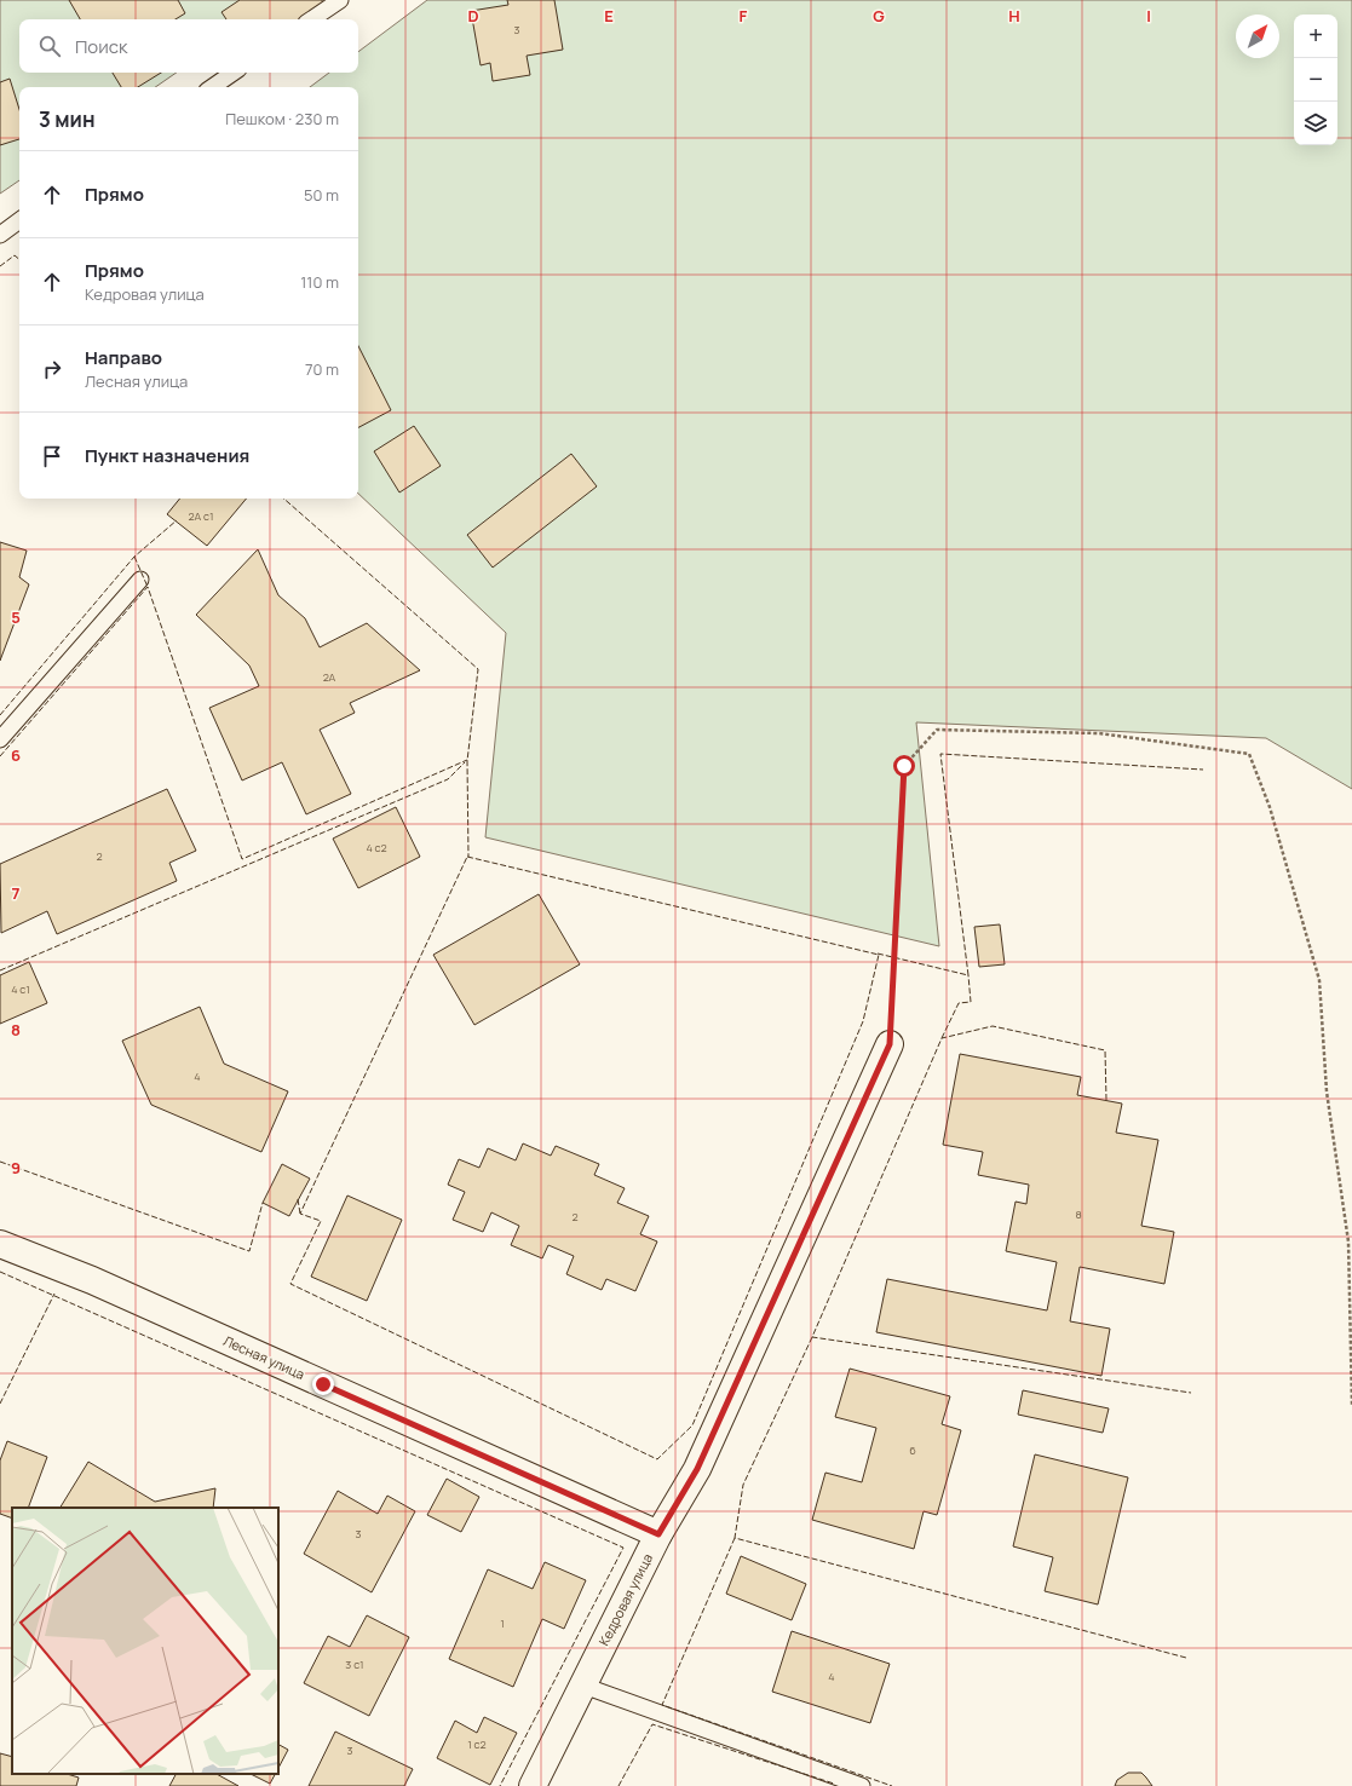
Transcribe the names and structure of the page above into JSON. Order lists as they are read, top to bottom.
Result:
{
  "streets": {
    "street": ["Лесная улица", "Кедровая улица"]
  },
  "crossings": [
    ["Лесная улица", "Кедровая улица"]
  ],
  "house_numbers": [
    "3",
    "2А с1",
    "2А",
    "4 с2",
    "2",
    "4 с1",
    "4",
    "8",
    "2",
    "6",
    "3",
    "1",
    "3 с1",
    "4",
    "1 с2",
    "3"
  ],
  "north": "top right",
  "page": {
    "map_buttons": ["+", "−"],
    "search": "Поиск",
    "heading": ["3 мин", "Пешком · 230 m"],
    "list": [
      ["Прямо", "50 m"],
      ["Прямо", "Кедровая улица", "110 m"],
      ["Направо", "Лесная улица", "70 m"],
      "Пункт назначения"
    ]
  },
  "grid": {
    "columns": [
      "D",
      "E",
      "F",
      "G",
      "H",
      "I"
    ],
    "rows": [
      "5",
      "6",
      "7",
      "8",
      "9"
    ]
  }
}
